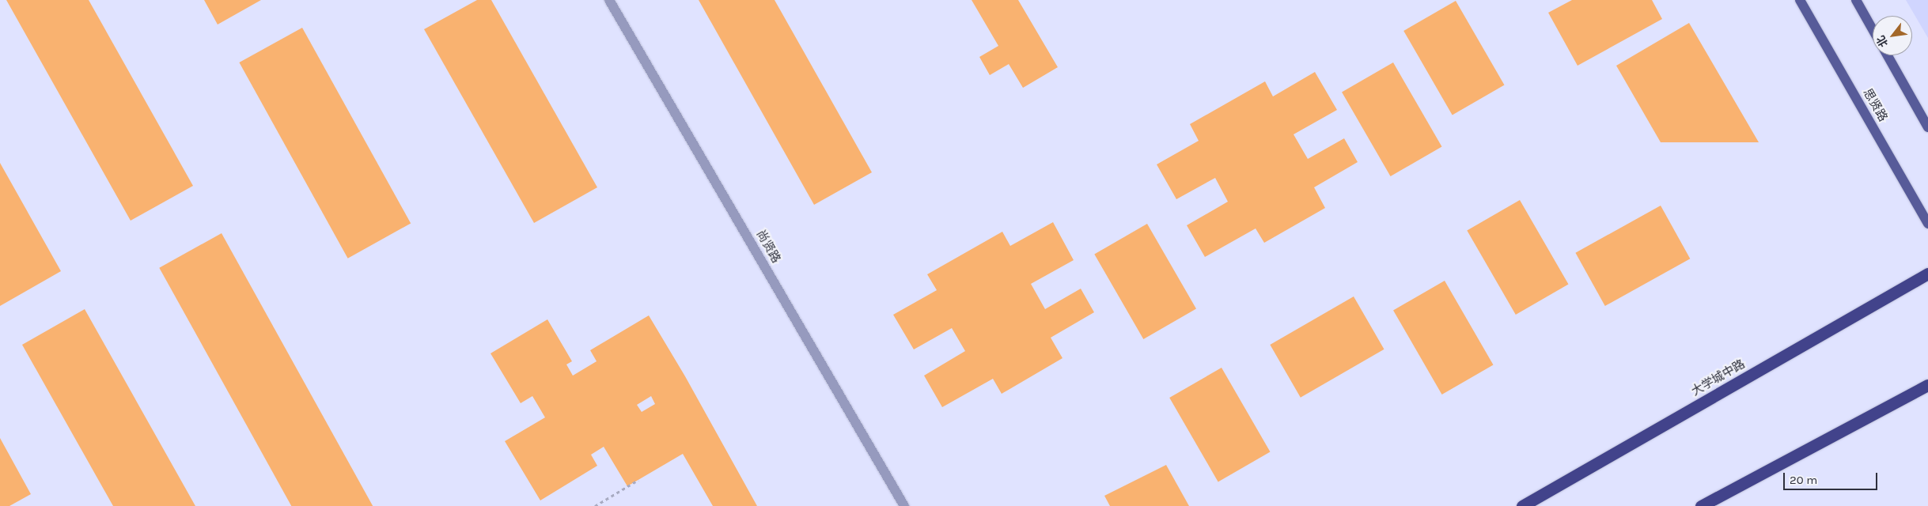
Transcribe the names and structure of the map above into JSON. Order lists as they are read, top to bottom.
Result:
{
  "streets": {
    "highway": ["大学城中路"],
    "main road": ["思贤路"],
    "street": ["尚贤路"]
  },
  "scale_bar": "20 m",
  "north": "bottom left"
}
